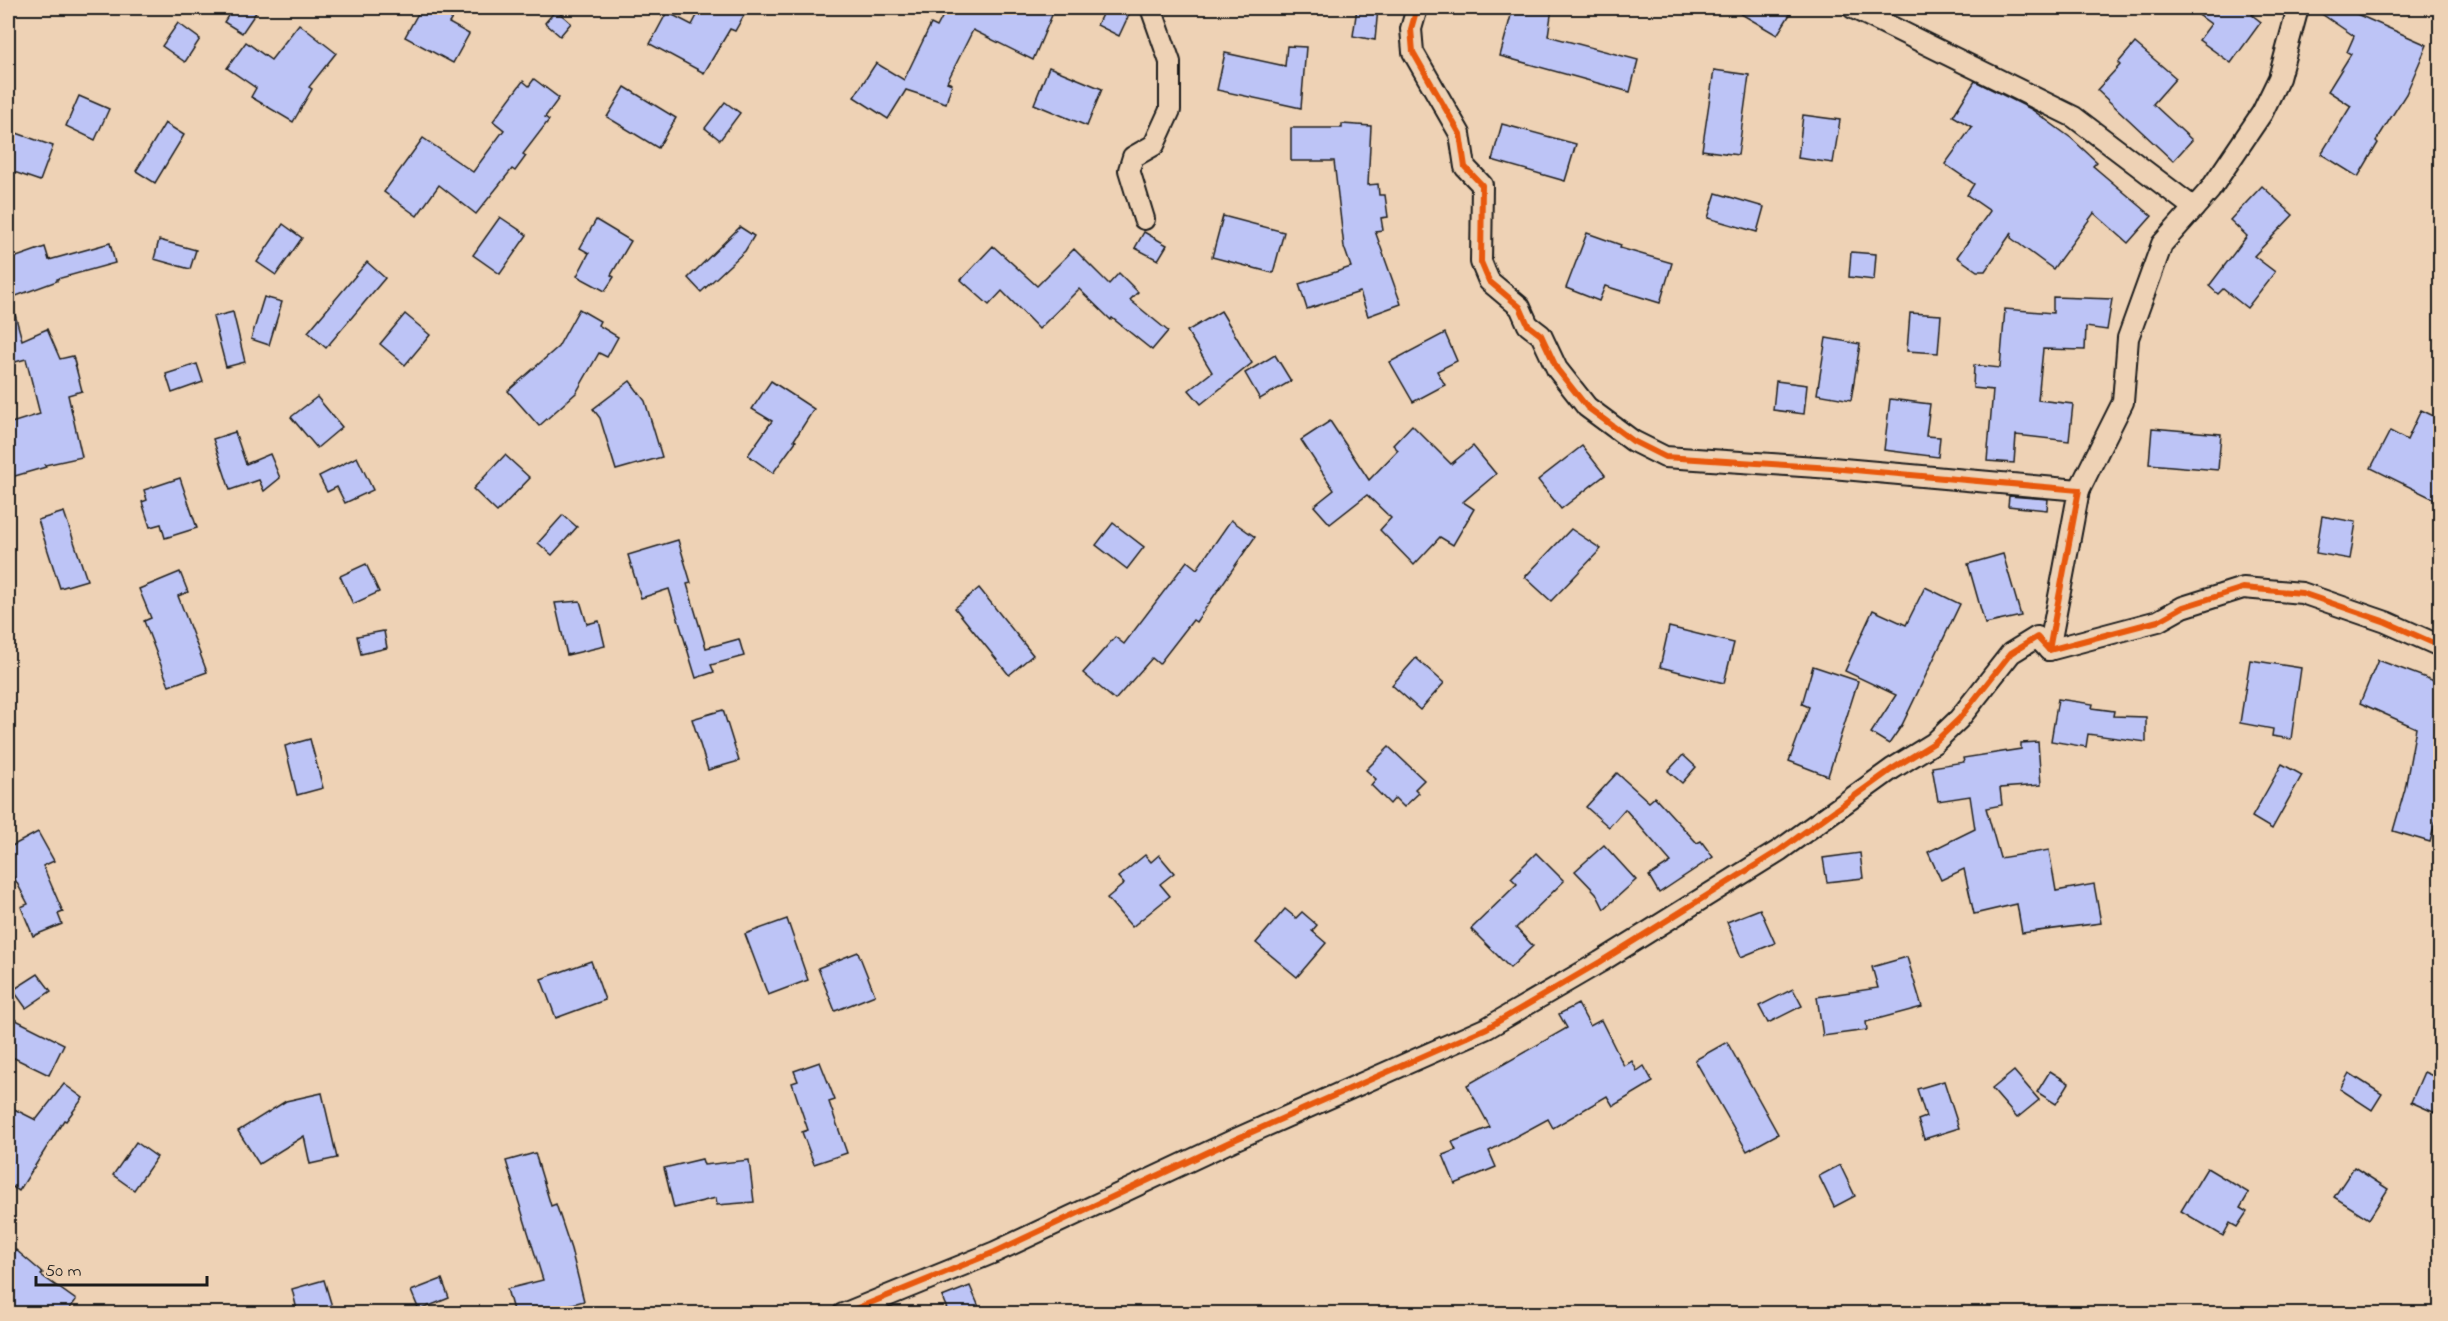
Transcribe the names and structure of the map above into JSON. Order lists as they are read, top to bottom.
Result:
{
  "scale_bar": "50 m"
}
